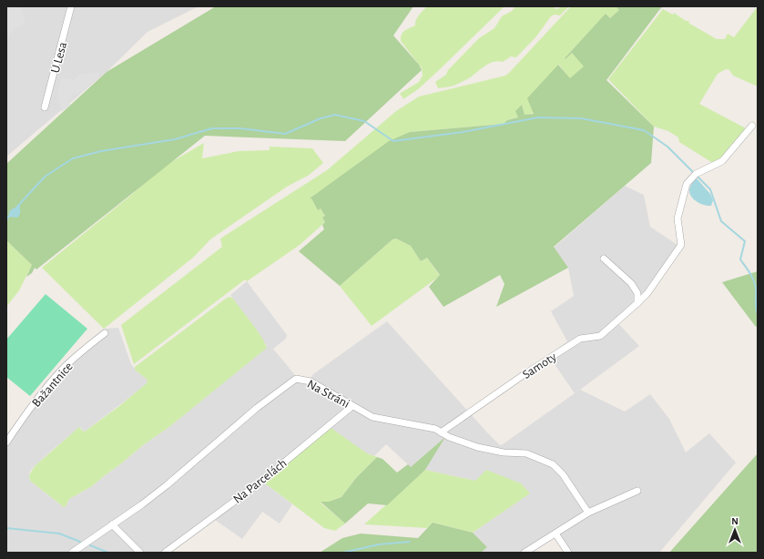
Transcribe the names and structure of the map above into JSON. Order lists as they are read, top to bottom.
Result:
{
  "streets": {
    "street": [
      "U Lesa",
      "Samoty",
      "Bažantnice",
      "Na Stráni",
      "Na Parcelách"
    ]
  },
  "crossings": [
    ["Samoty", "Na Stráni"],
    ["Na Stráni", "Na Parcelách"]
  ],
  "north": "top"
}
